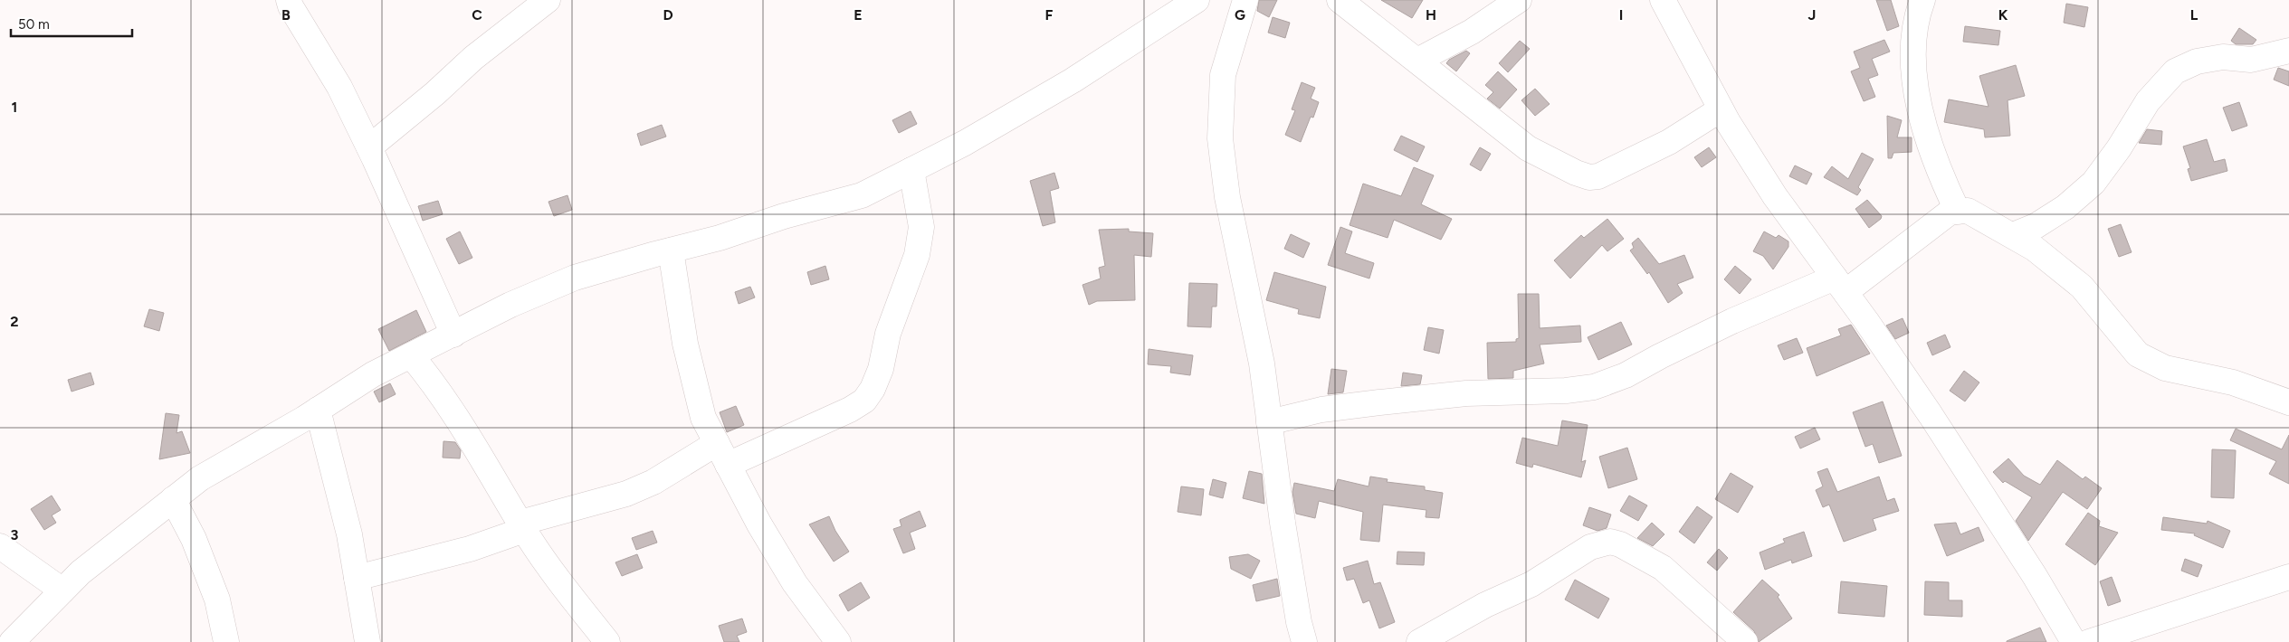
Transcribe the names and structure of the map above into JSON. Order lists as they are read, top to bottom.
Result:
{
  "scale_bar": "50 m",
  "grid": {
    "columns": [
      "B",
      "C",
      "D",
      "E",
      "F",
      "G",
      "H",
      "I",
      "J",
      "K",
      "L"
    ],
    "rows": ["1", "2", "3"]
  }
}
